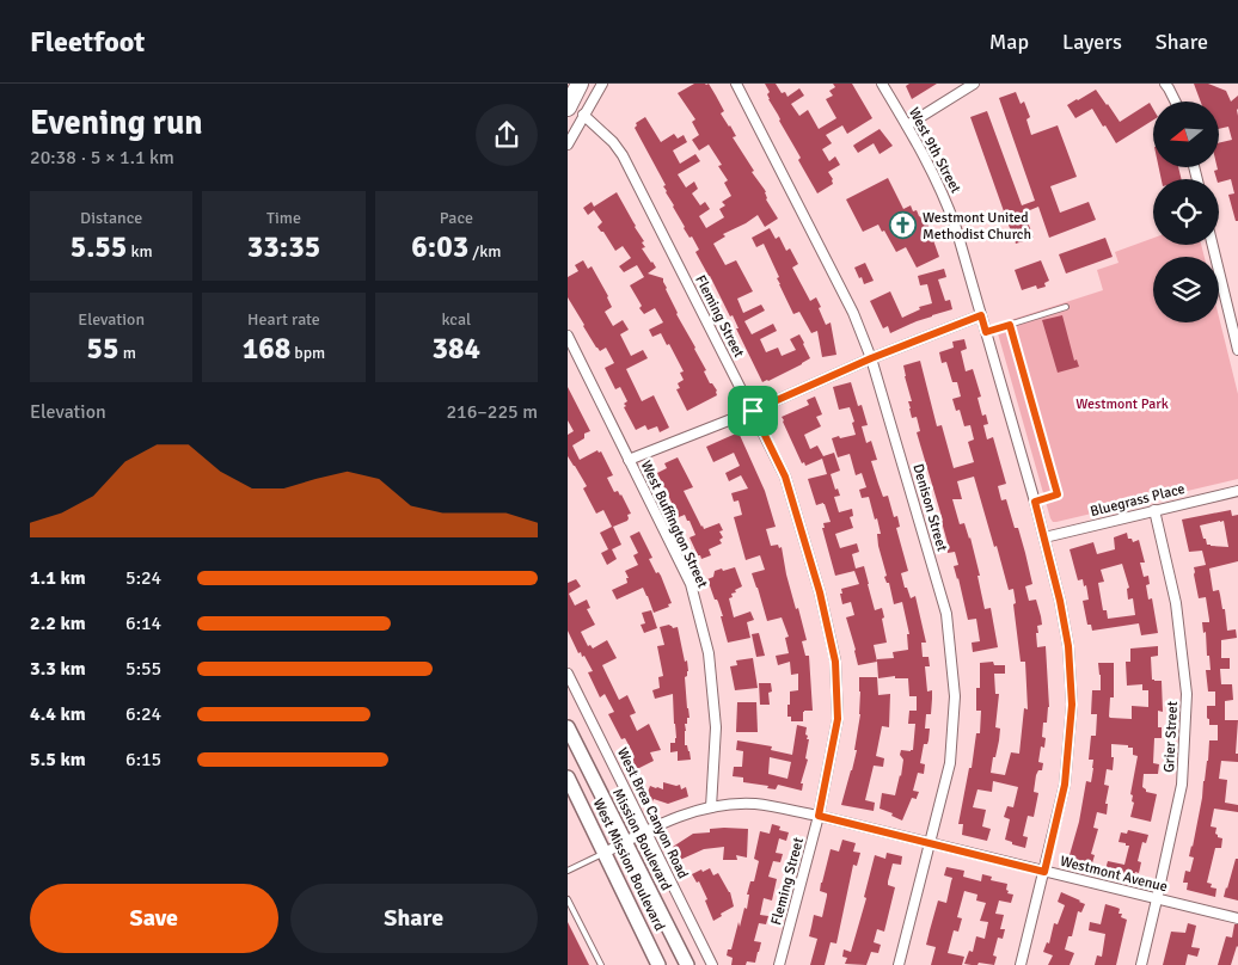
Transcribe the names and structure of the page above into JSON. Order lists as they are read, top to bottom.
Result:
{
  "streets": {
    "main road": ["Mission Boulevard", "West Mission Boulevard"],
    "street": [
      "West 9th Street",
      "Fleming Street",
      "Bluegrass Place",
      "Denison Street",
      "West Buffington Street",
      "Grier Street",
      "West Brea Canyon Road",
      "Westmont Avenue"
    ]
  },
  "crossings": [
    ["West 9th Street", "Bluegrass Place"],
    ["West 9th Street", "Westmont Avenue"],
    ["Fleming Street", "Westmont Avenue"],
    ["Bluegrass Place", "Grier Street"],
    ["Denison Street", "Westmont Avenue"],
    ["West Buffington Street", "Westmont Avenue"],
    ["Grier Street", "Westmont Avenue"],
    ["West Brea Canyon Road", "Westmont Avenue"],
    ["Mission Boulevard", "Westmont Avenue"],
    ["West Mission Boulevard", "Westmont Avenue"]
  ],
  "parks": ["Westmont Park"],
  "places": {
    "church": ["Westmont United Methodist Church"]
  },
  "north": "left",
  "page": {
    "header": "Fleetfoot",
    "nav": ["Map", "Layers", "Share"],
    "heading": ["Evening run", "20:38 · 5 × 1.1 km"],
    "stats": [
      ["Distance", "5.55 km"],
      ["Time", "33:35"],
      ["Pace", "6:03 /km"],
      ["Elevation", "55 m"],
      ["Heart rate", "168 bpm"],
      ["kcal", "384"]
    ],
    "chart": ["Elevation", "216–225 m"],
    "list": [
      {
        "name": "1.1 km",
        "note": "5:24"
      },
      {
        "name": "2.2 km",
        "note": "6:14"
      },
      {
        "name": "3.3 km",
        "note": "5:55"
      },
      {
        "name": "4.4 km",
        "note": "6:24"
      },
      {
        "name": "5.5 km",
        "note": "6:15"
      }
    ],
    "buttons": ["Save", "Share"]
  }
}
